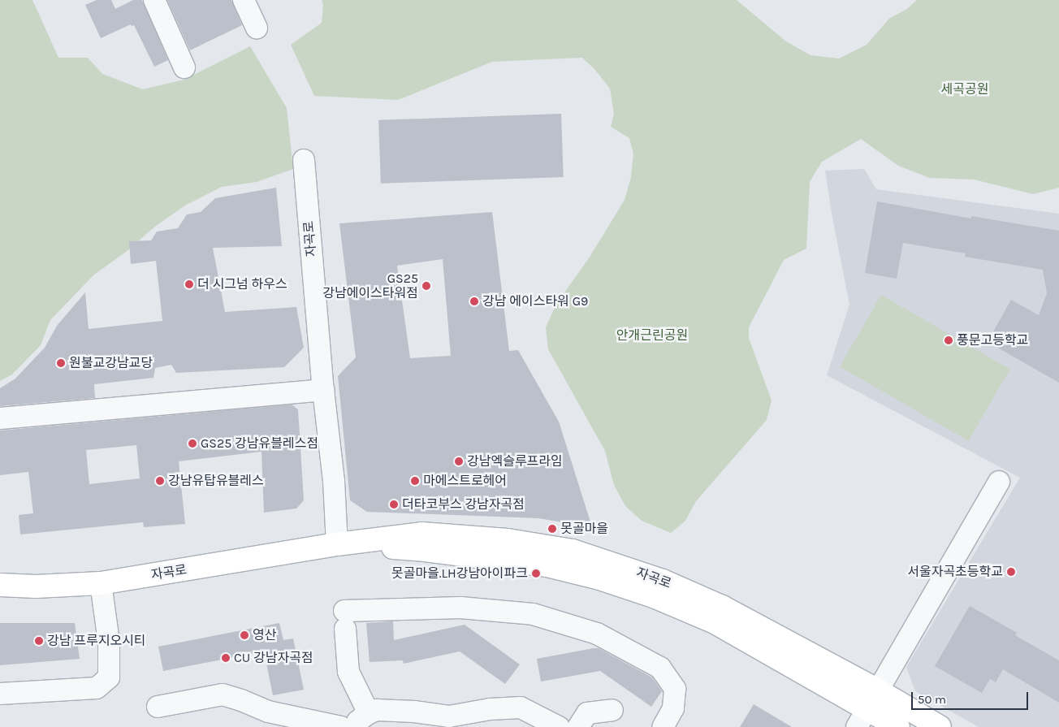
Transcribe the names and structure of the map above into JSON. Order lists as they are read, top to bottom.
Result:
{
  "streets": {
    "main road": ["자곡로"]
  },
  "parks": ["세곡공원", "안개근린공원"],
  "places": [
    "더 시그넘 하우스",
    "GS25 강남에이스타워점",
    "강남 에이스타워 G9",
    "풍문고등학교",
    "원불교강남교당",
    "GS25 강남유블레스점",
    "강남엑슬루프라임",
    "강남유탑유블레스",
    "마에스트로헤어",
    "더타코부스 강남자곡점",
    "못골마을",
    "서울자곡초등학교",
    "못골마을.LH강남아이파크",
    "영산",
    "강남 프루지오시티",
    "CU 강남자곡점"
  ],
  "scale_bar": "50 m"
}
